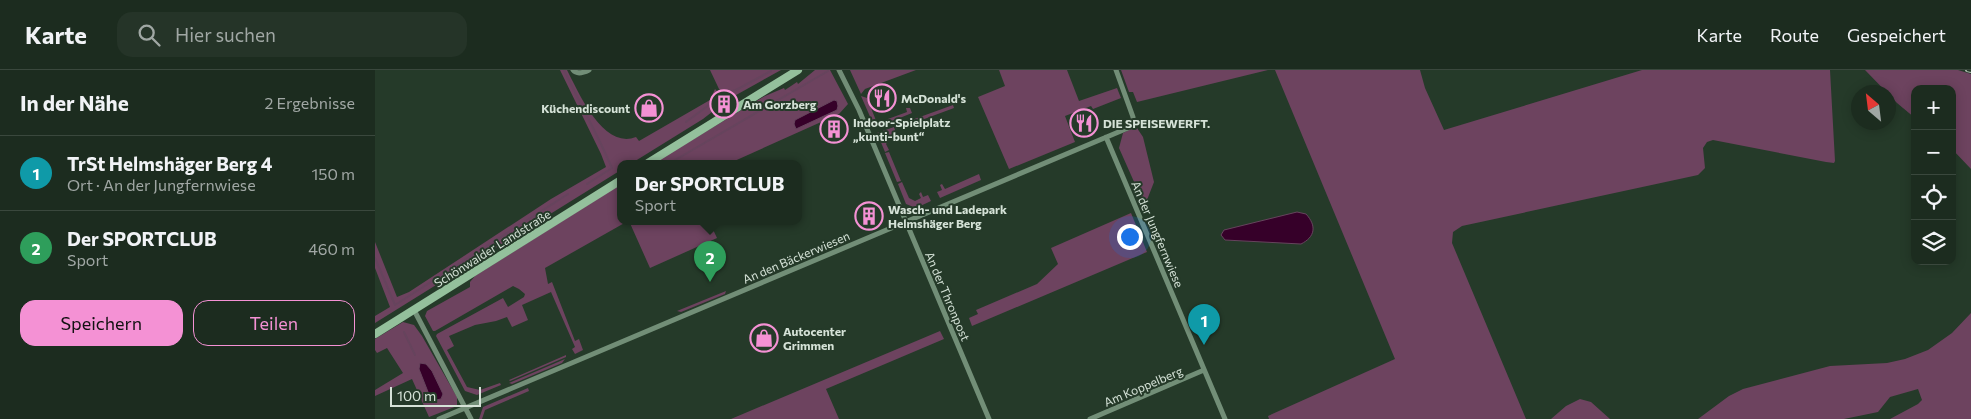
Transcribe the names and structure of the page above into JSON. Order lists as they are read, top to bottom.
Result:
{
  "streets": {
    "main road": ["Schönwalder Landstraße"],
    "street": [
      "An der Jungfernwiese",
      "An den Bäckerwiesen",
      "An der Thronpost",
      "Am Koppelberg"
    ]
  },
  "crossings": [
    ["An der Jungfernwiese", "An den Bäckerwiesen"],
    ["An der Jungfernwiese", "Am Koppelberg"],
    ["An den Bäckerwiesen", "An der Thronpost"]
  ],
  "places": {
    "restaurant": ["McDonald's", "DIE SPEISEWERFT."],
    "building": ["Am Gorzberg", "Indoor-Spielplatz „kunti-bunt“", "Wasch- und Ladepark Helmshäger Berg"],
    "shop": ["Küchendiscount", "Autocenter Grimmen"]
  },
  "scale_bar": "100 m",
  "north": "top left",
  "page": {
    "header": "Karte",
    "search": "Hier suchen",
    "nav": ["Karte", "Route", "Gespeichert"],
    "heading": ["In der Nähe", "2 Ergebnisse"],
    "map_buttons": ["+", "−"],
    "list": [
      {
        "mark": "1",
        "name": "TrSt Helmshäger Berg 4",
        "note": "Ort · An der Jungfernwiese",
        "value": "150 m"
      },
      {
        "mark": "2",
        "name": "Der SPORTCLUB",
        "note": "Sport",
        "value": "460 m"
      }
    ],
    "popup": ["Der SPORTCLUB", "Sport"],
    "pins": ["2", "1"],
    "buttons": ["Speichern", "Teilen"],
    "scale": "100 m"
  }
}
